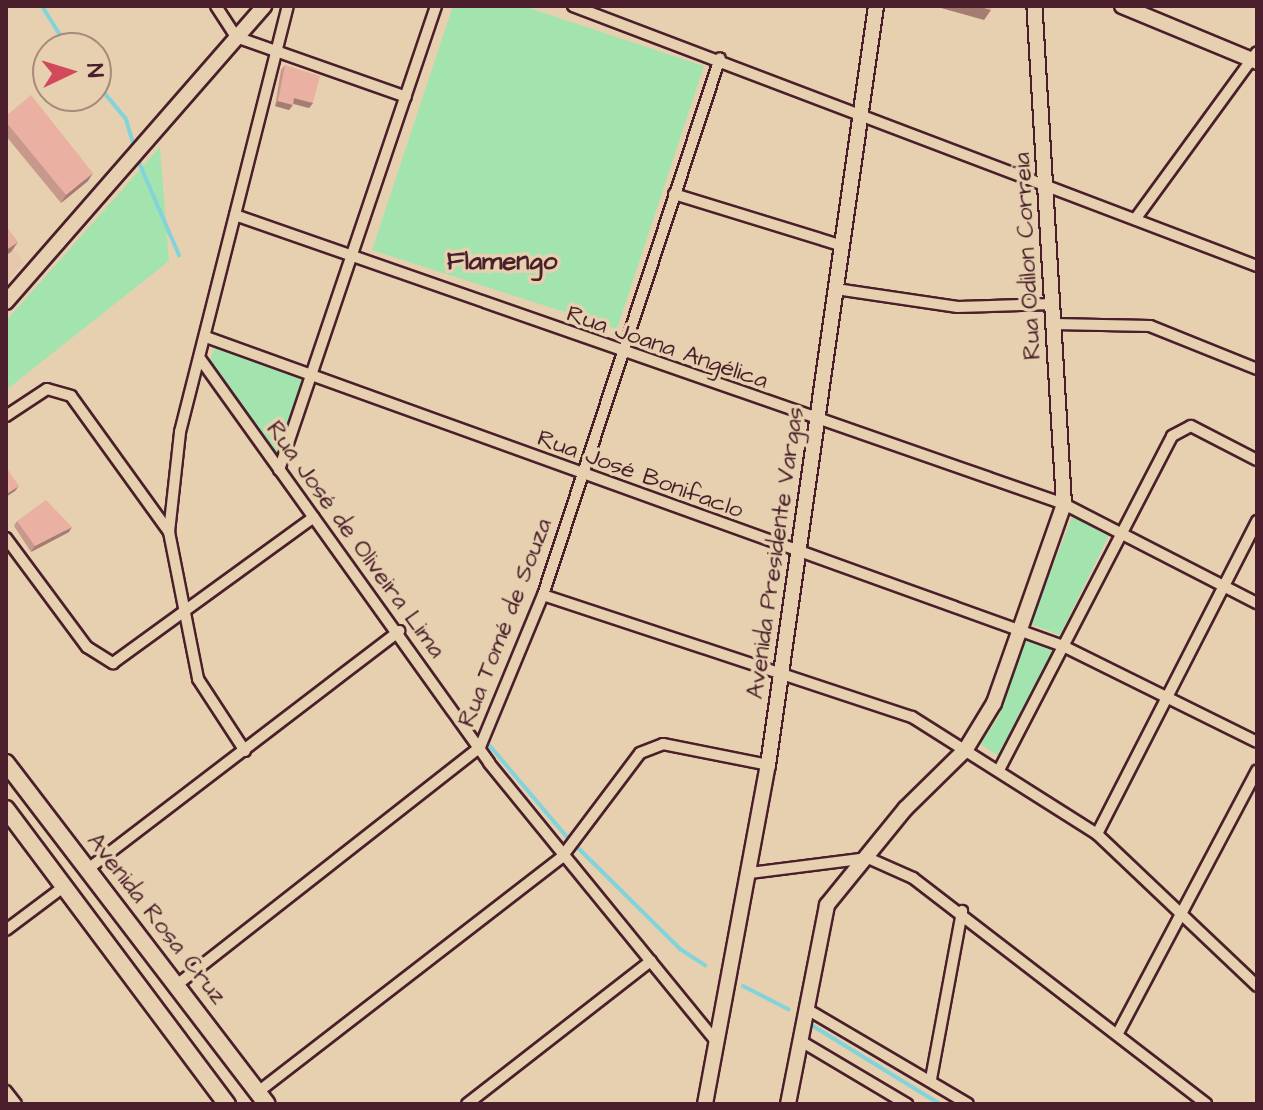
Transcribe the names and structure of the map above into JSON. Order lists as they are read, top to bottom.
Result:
{
  "streets": {
    "main road": ["Rua Odilon Correia", "Avenida Presidente Vargas", "Avenida Rosa Cruz"],
    "street": [
      "Rua Joana Angélica",
      "Rua José Bonifaclo",
      "Rua José de Oliveira Lima",
      "Rua Tomé de Souza"
    ]
  },
  "crossings": [
    ["Rua Odilon Correia", "Rua Joana Angélica"],
    ["Rua Joana Angélica", "Avenida Presidente Vargas"],
    ["Rua Joana Angélica", "Rua Tomé de Souza"],
    ["Rua José Bonifaclo", "Avenida Presidente Vargas"],
    ["Rua José Bonifaclo", "Rua Tomé de Souza"],
    ["Rua José de Oliveira Lima", "Avenida Presidente Vargas"],
    ["Rua José de Oliveira Lima", "Rua Tomé de Souza"],
    ["Rua Tomé de Souza", "Avenida Rosa Cruz"]
  ],
  "districts": ["Flamengo"],
  "north": "right"
}
